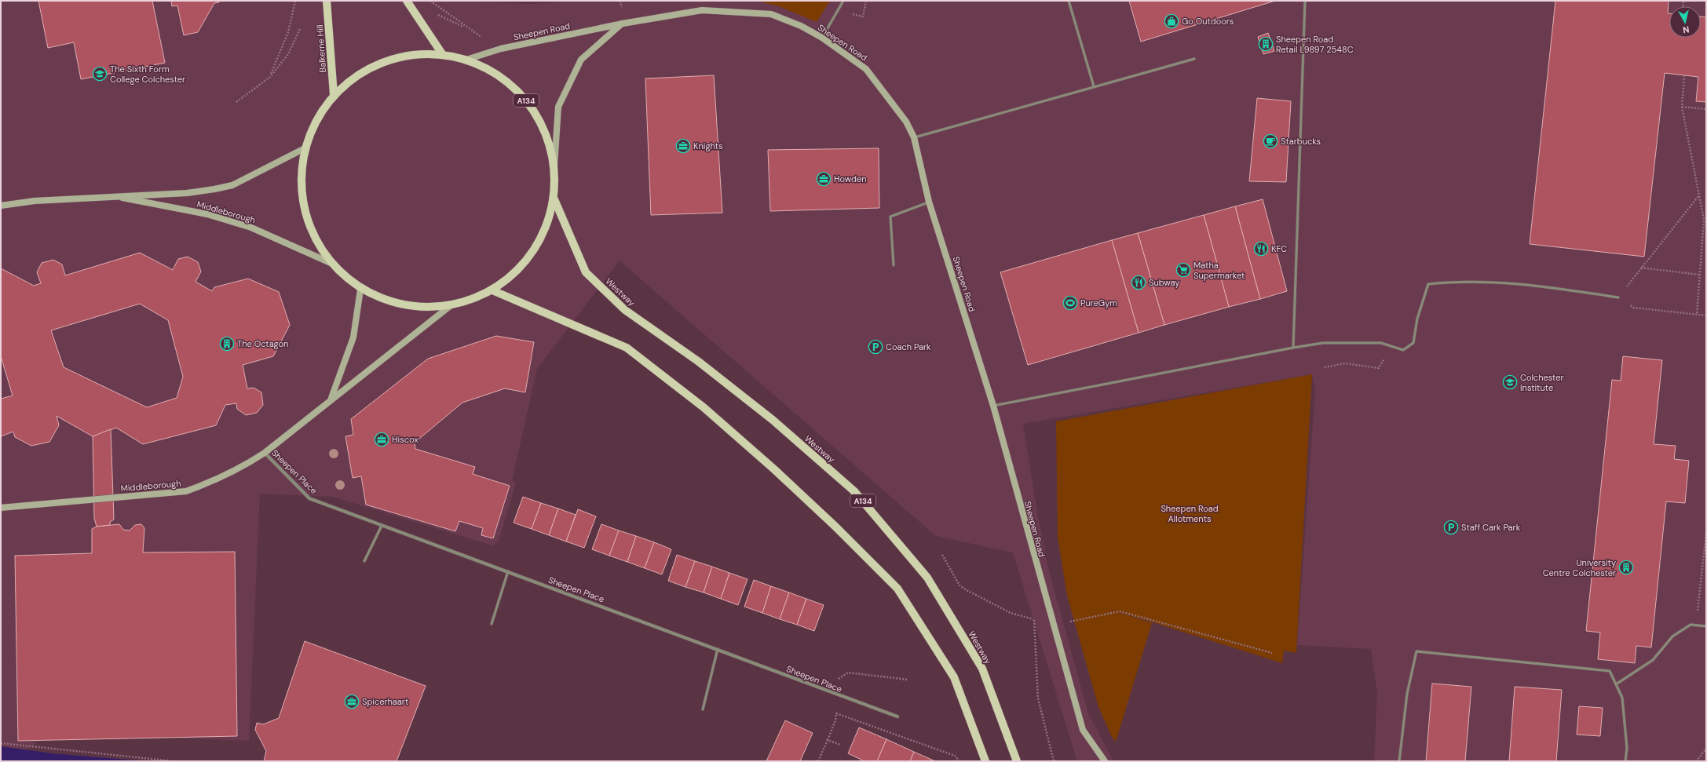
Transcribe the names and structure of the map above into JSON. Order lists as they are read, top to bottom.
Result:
{
  "streets": {
    "main road": ["Balkerne Hill", "A134", "Westway"],
    "street": ["Sheepen Road", "Middleborough", "Sheepen Place"]
  },
  "crossings": [
    ["Sheepen Road", "A134"],
    ["Balkerne Hill", "A134"],
    ["A134", "Middleborough"],
    ["A134", "Westway"],
    ["Middleborough", "Sheepen Place"]
  ],
  "parks": ["Sheepen Road Allotments"],
  "places": {
    "shop": ["Go Outdoors"],
    "building": ["Sheepen Road Retail L9897 2548C", "The Octagon", "University Centre Colchester"],
    "school or university": ["The Sixth Form College Colchester", "Colchester Institute"],
    "cafe": ["Starbucks"],
    "office": [
      "Knights",
      "Howden",
      "Hiscox",
      "Spicerhaart"
    ],
    "restaurant": ["KFC", "Subway"],
    "supermarket": ["Matha Supermarket"],
    "sports": ["PureGym"],
    "parking": ["Coach Park", "Staff Cark Park"]
  },
  "north": "bottom"
}
